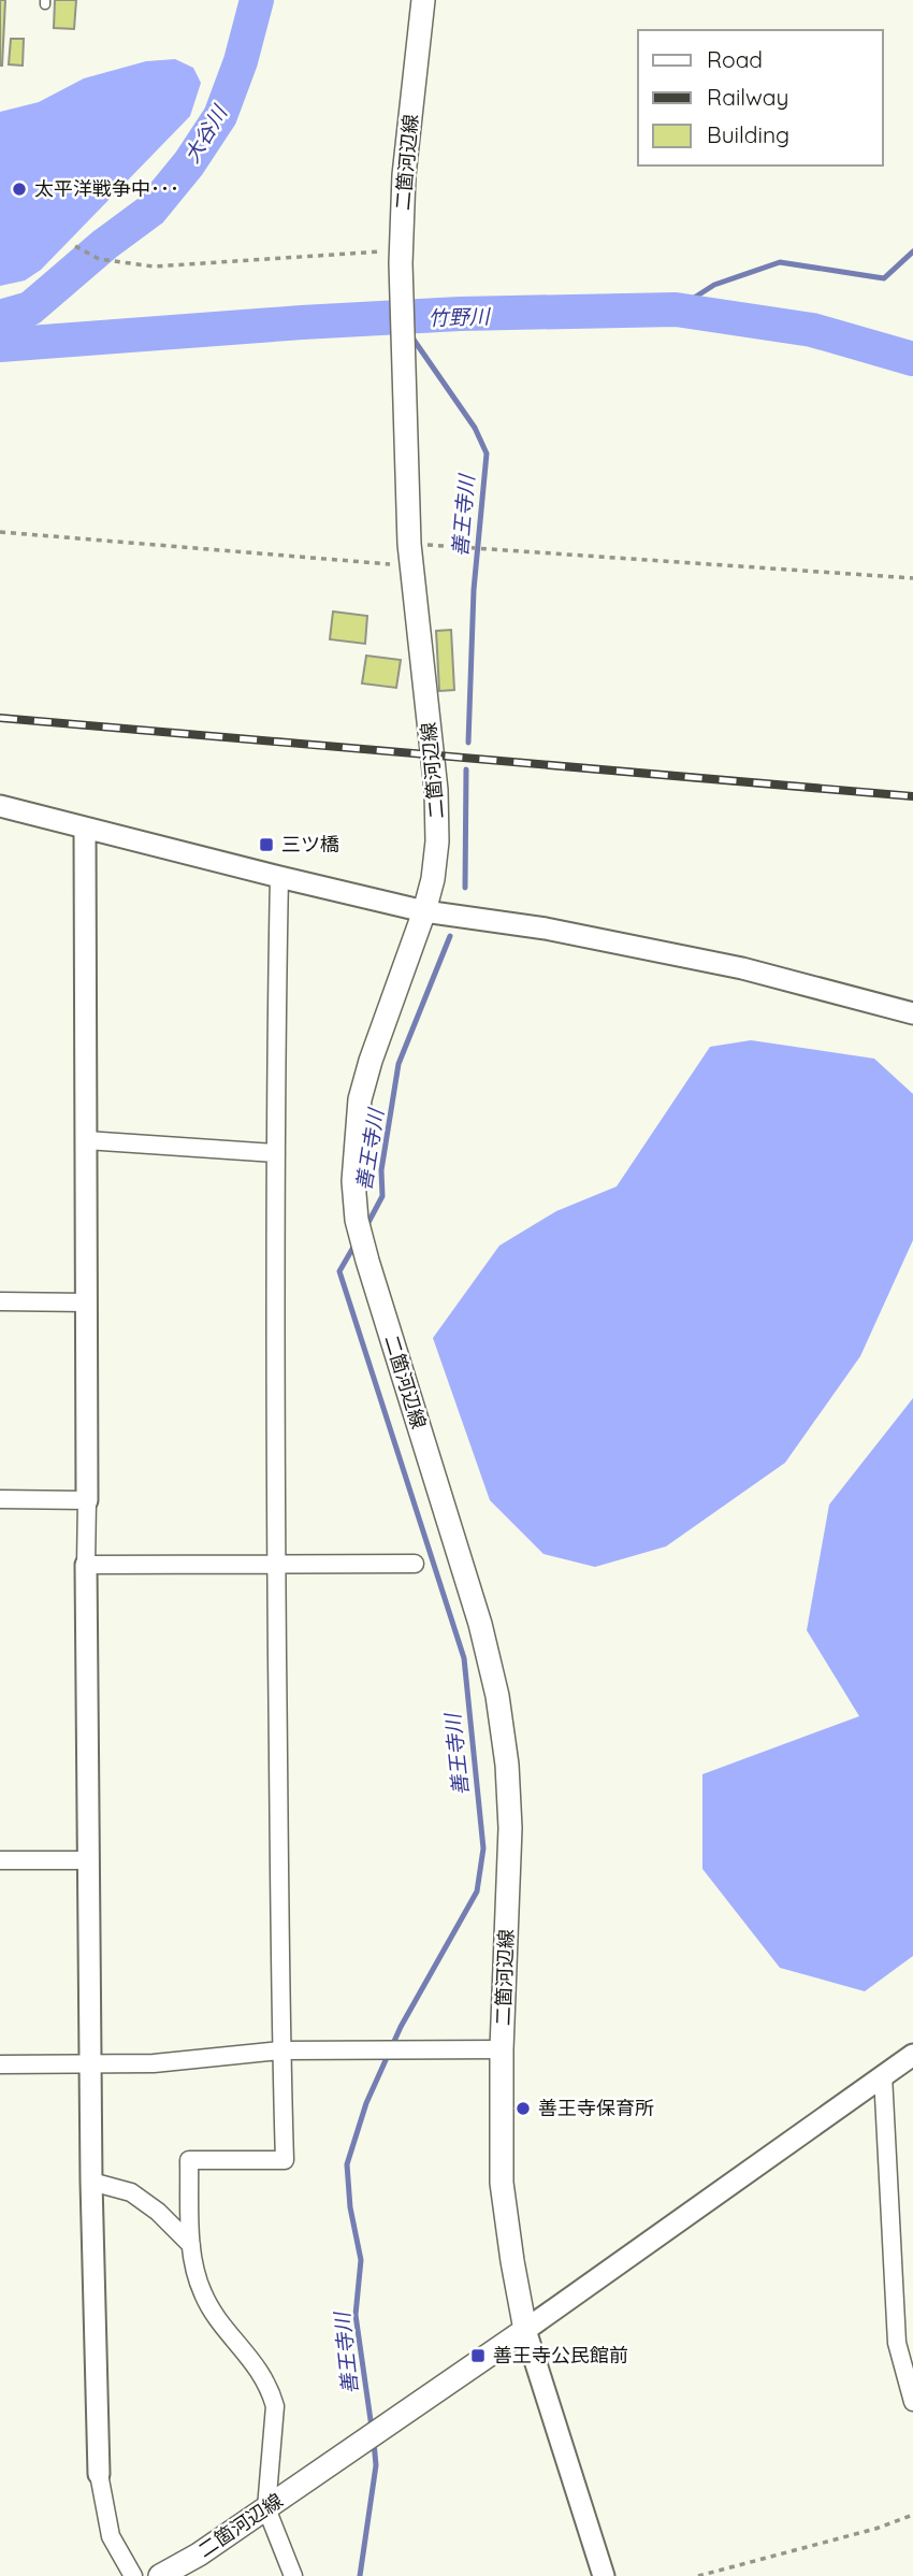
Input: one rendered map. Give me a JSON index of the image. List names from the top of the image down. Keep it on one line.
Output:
{"streets":{"main road":["二箇河辺線"]},"water":["大谷川","竹野川","善王寺川"],"places":{"other":["太平洋戦争中･･･","善王寺保育所"],"transit":["三ツ橋","善王寺公民館前"]},"legend":["Road","Railway","Building"]}
